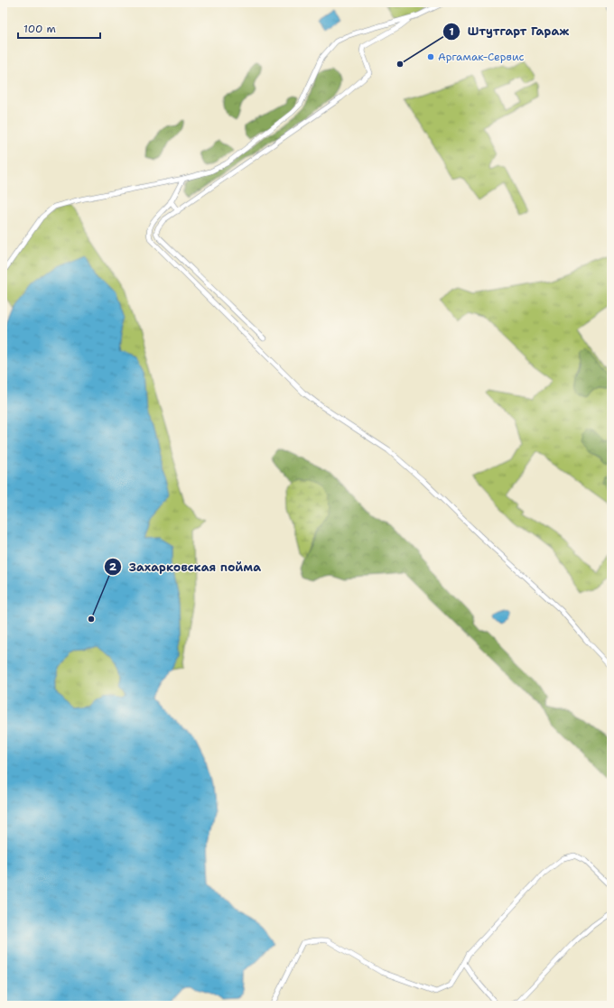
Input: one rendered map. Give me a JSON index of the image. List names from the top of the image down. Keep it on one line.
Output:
{"places":["Аргамак-Сервис","Штутгарт Гараж","Захарковская пойма"],"scale_bar":"100 m"}
